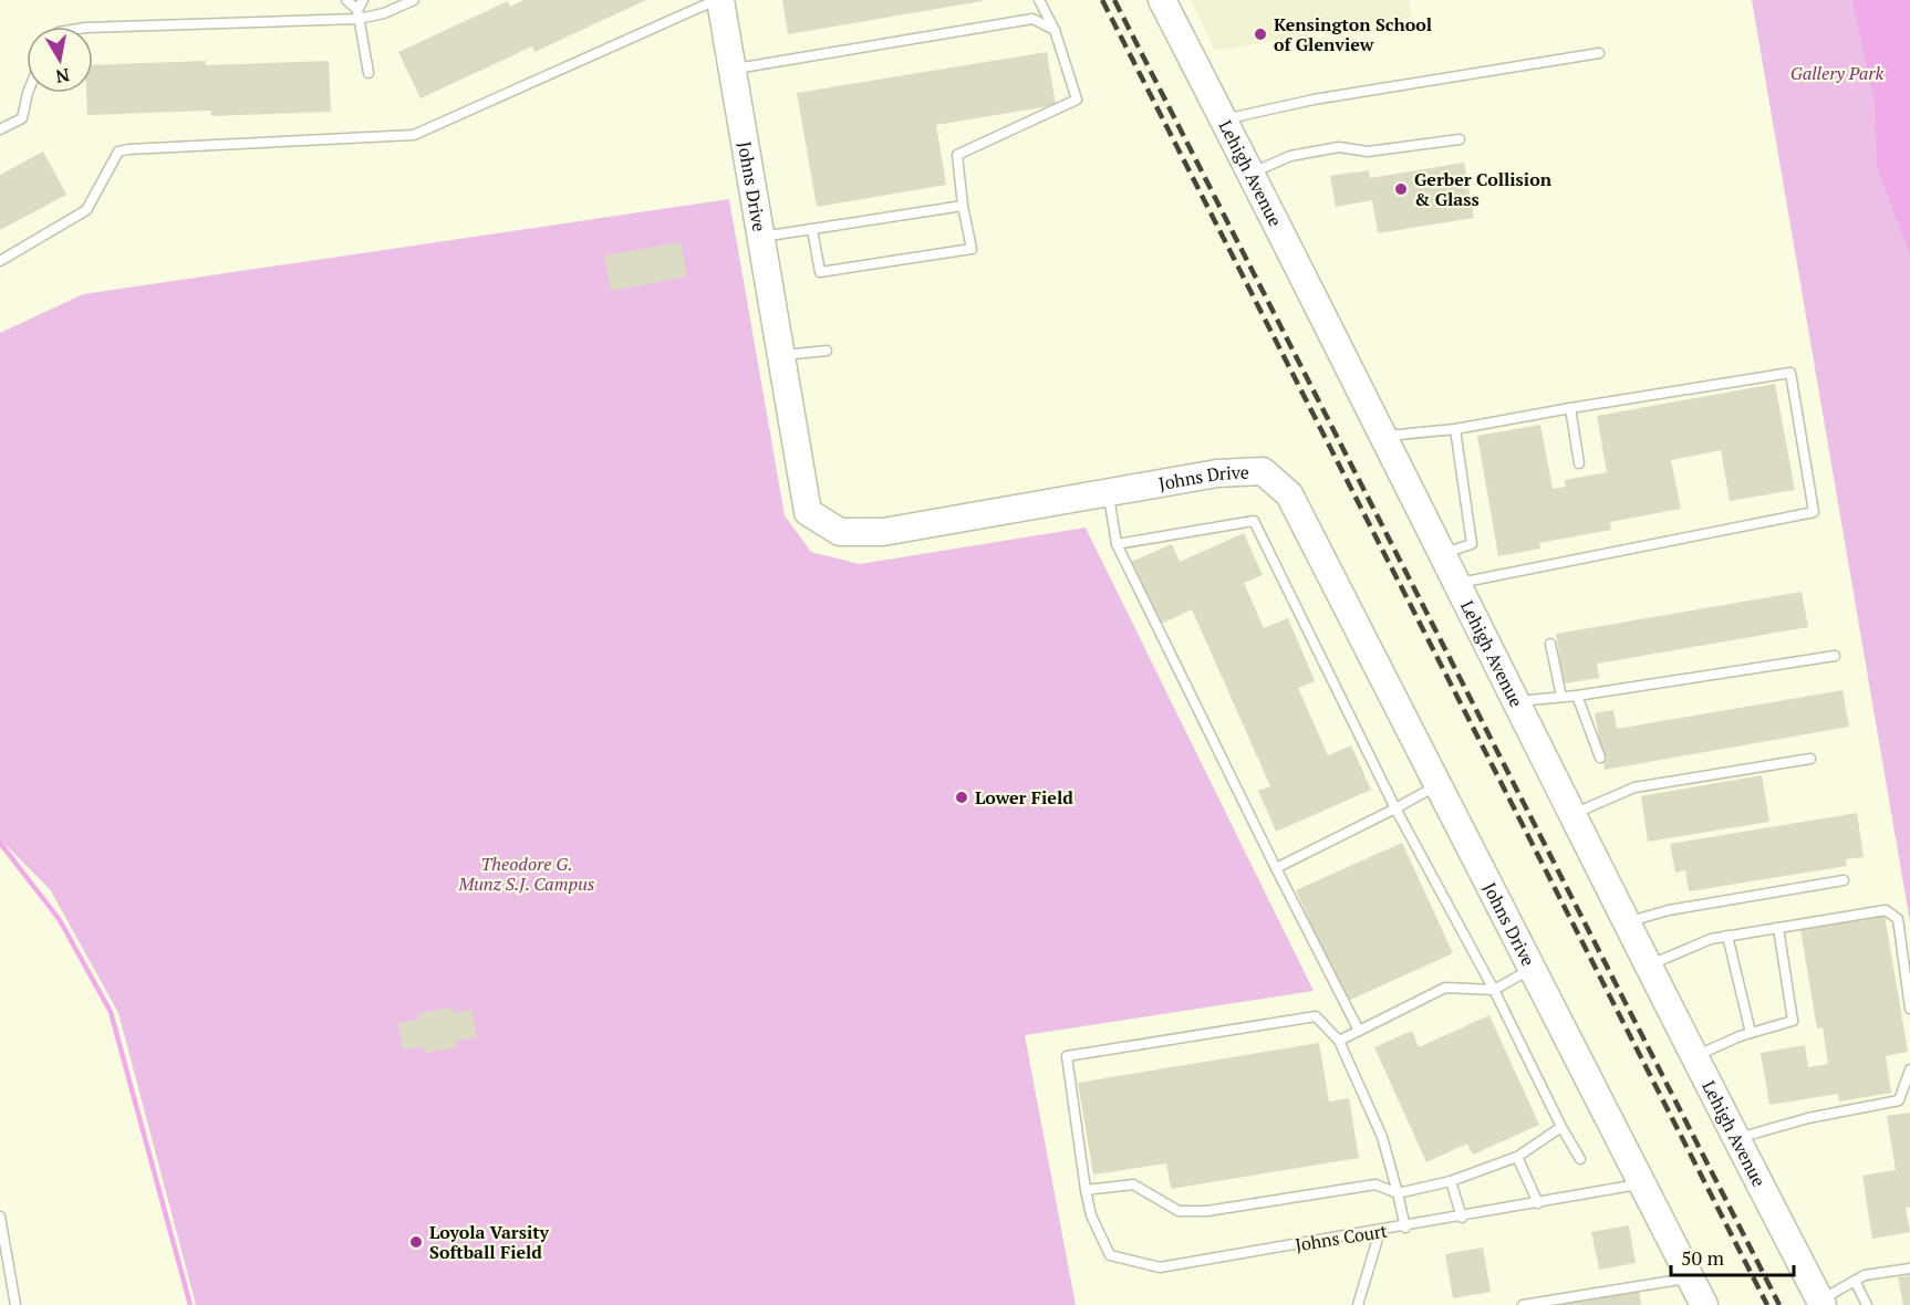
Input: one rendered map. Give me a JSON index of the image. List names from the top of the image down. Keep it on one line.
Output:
{"streets":{"street":["Lehigh Avenue","Johns Drive"],"lane":["Johns Court"]},"crossings":[["Johns Drive","Johns Court"]],"parks":["Gallery Park","Theodore G. Munz S.J. Campus"],"places":["Kensington School of Glenview","Gerber Collision & Glass","Lower Field","Loyola Varsity Softball Field"],"scale_bar":"50 m","north":"bottom"}
